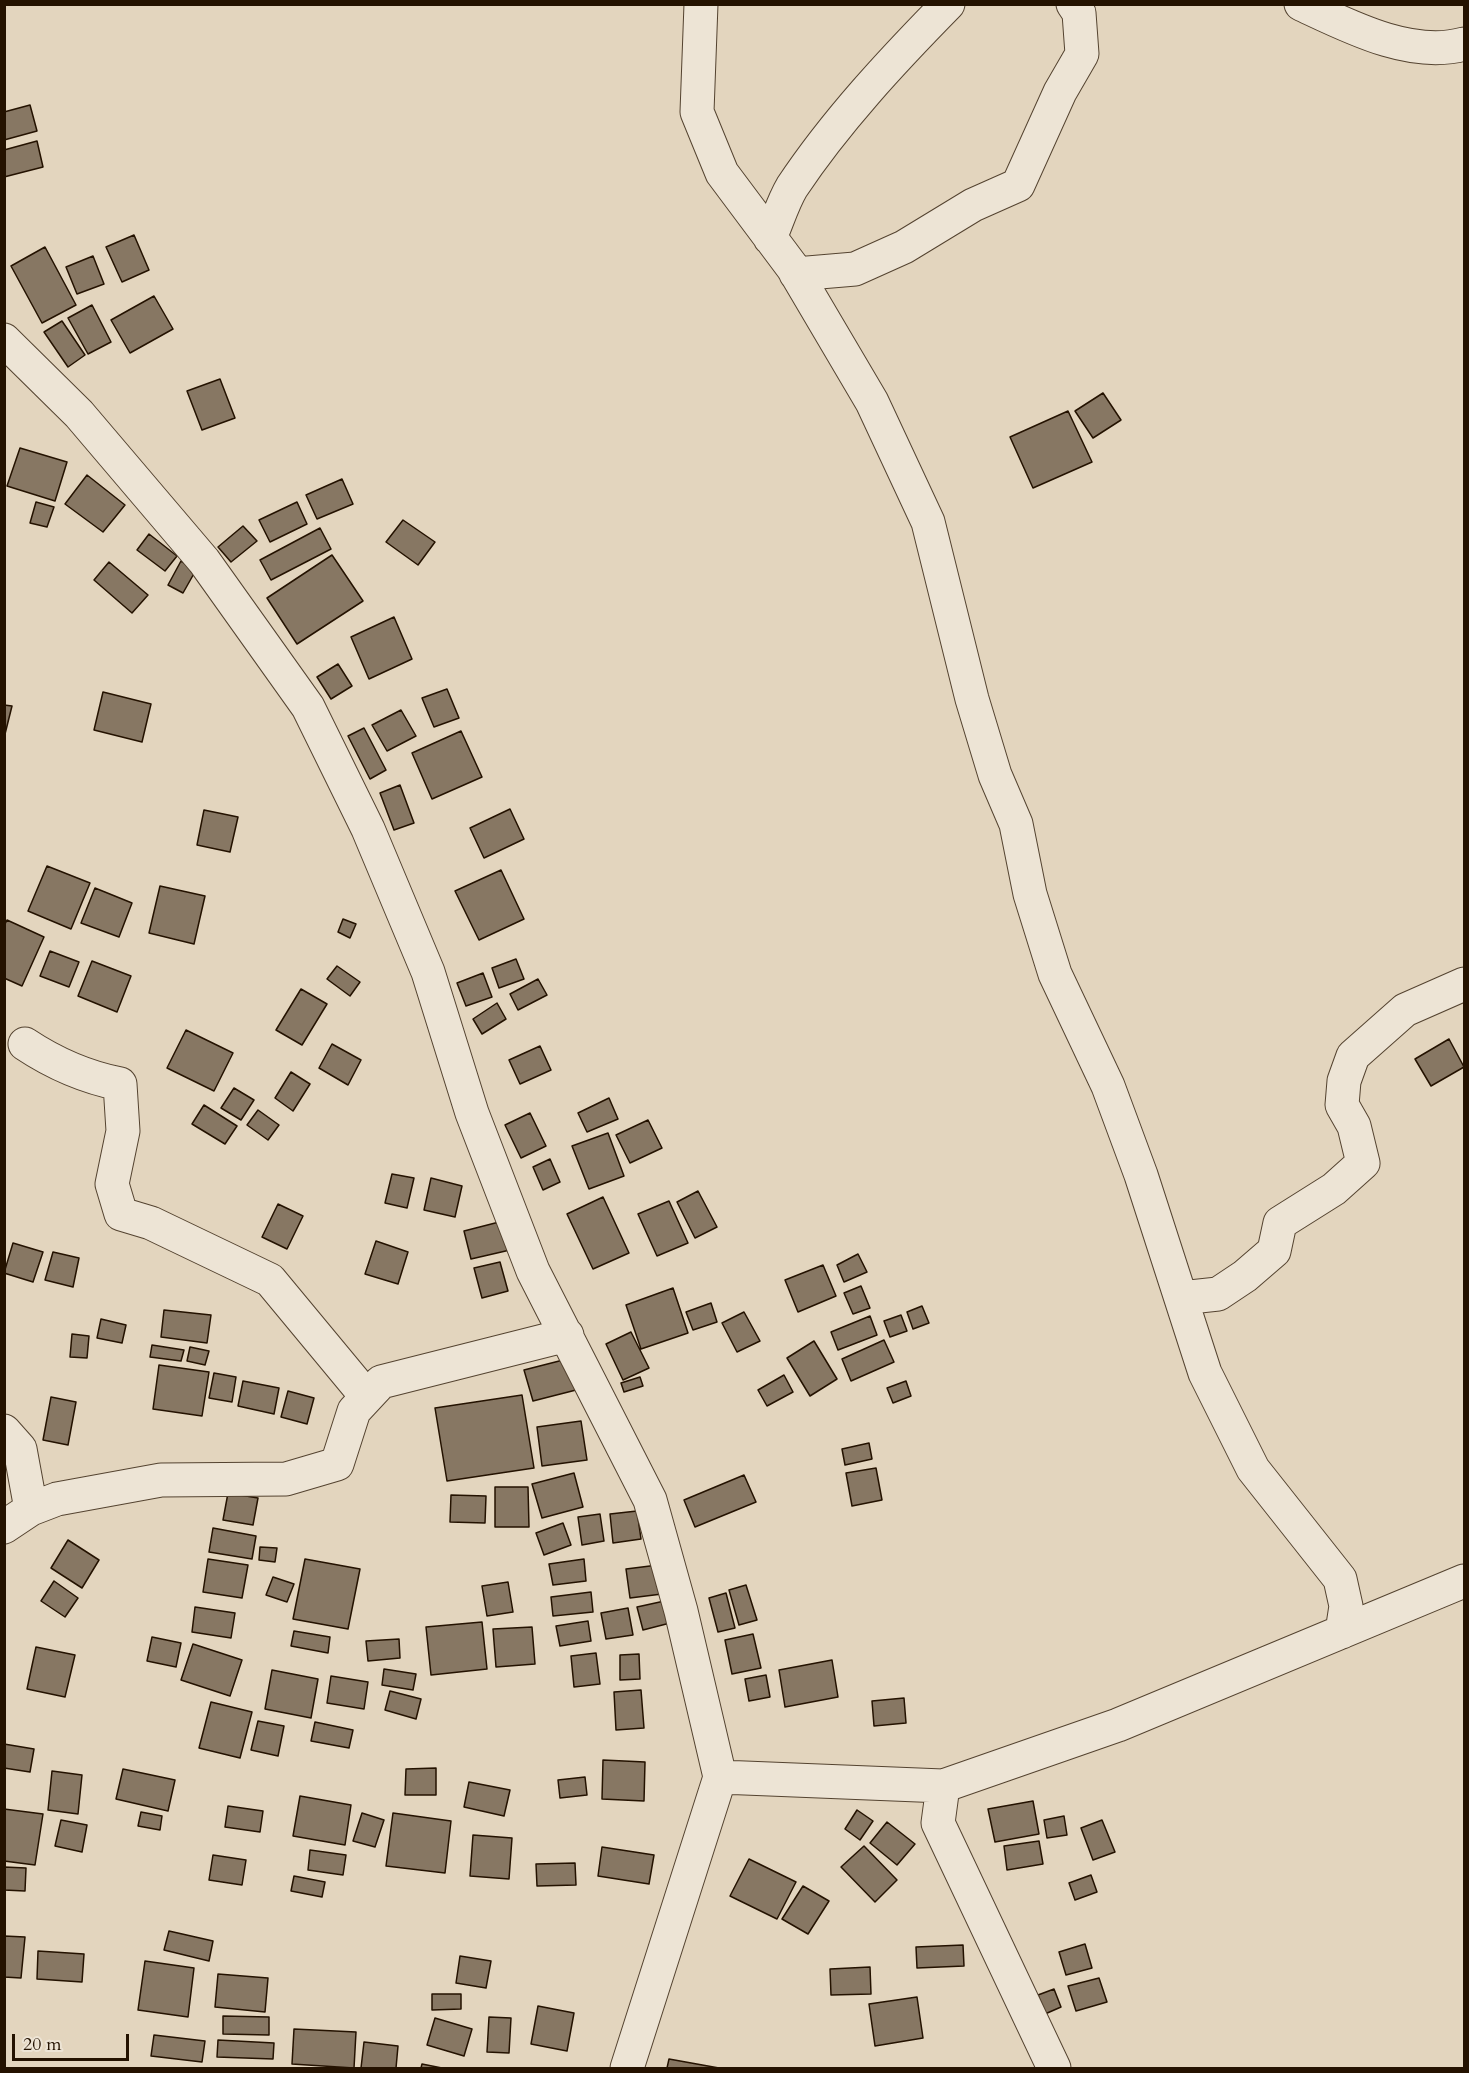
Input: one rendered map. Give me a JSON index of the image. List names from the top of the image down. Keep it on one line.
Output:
{"scale_bar":"20 m"}
